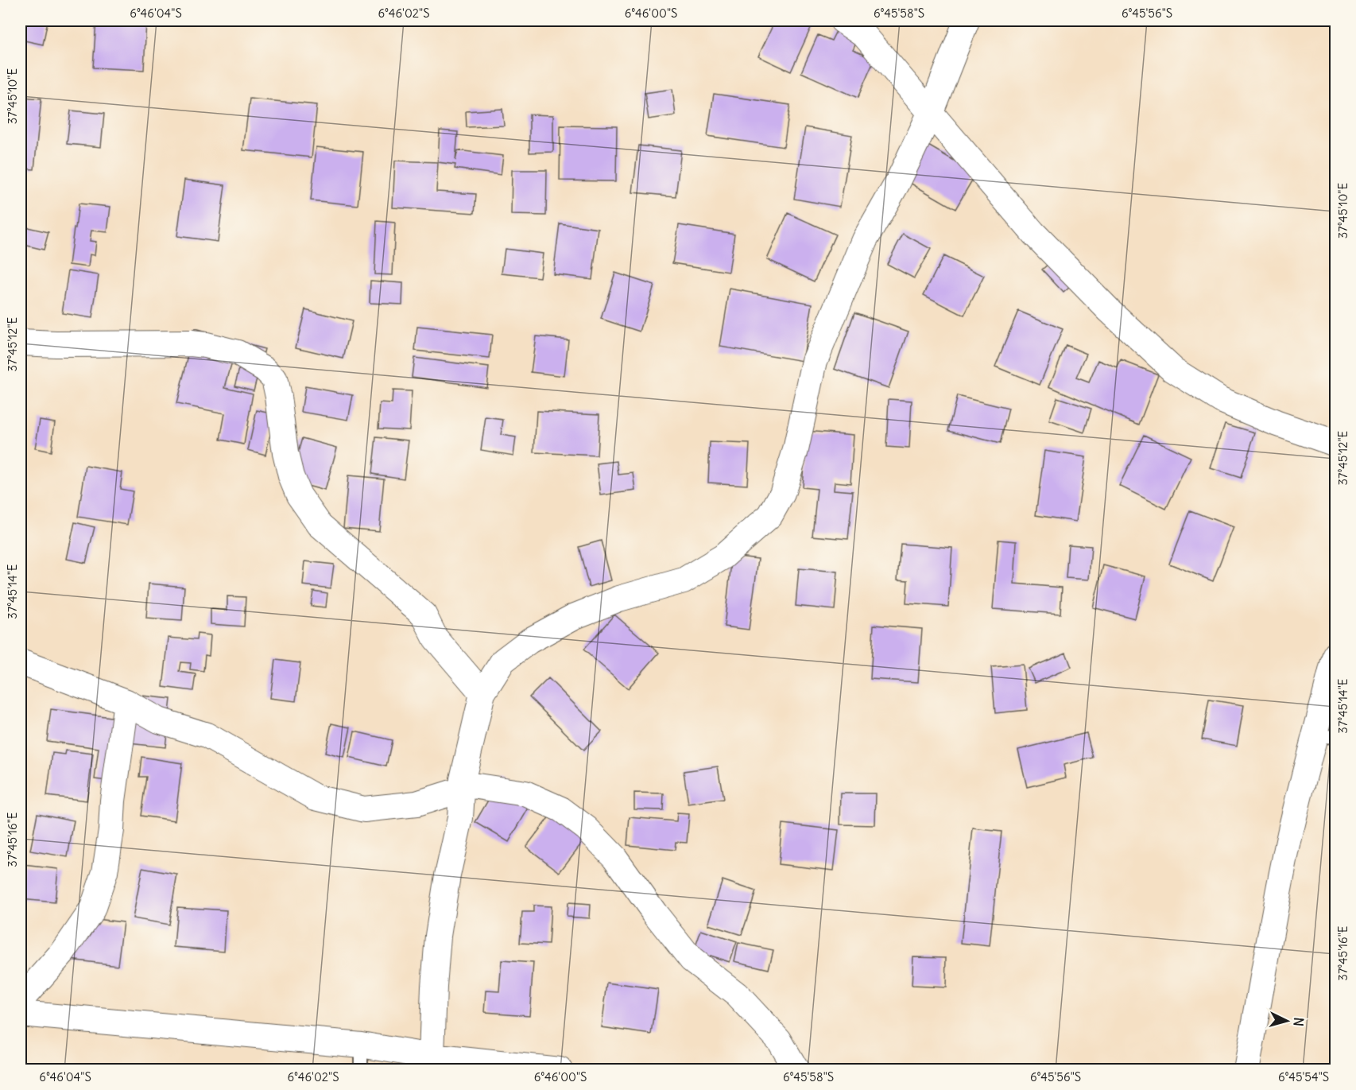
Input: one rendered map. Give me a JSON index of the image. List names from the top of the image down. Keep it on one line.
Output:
{"north":"right","coordinates":["6°46'04\"S","6°46'02\"S","6°46'00\"S","6°45'58\"S","6°45'56\"S","37°45'10\"E","37°45'12\"E","37°45'14\"E","37°45'16\"E","6°45'54\"S"]}
